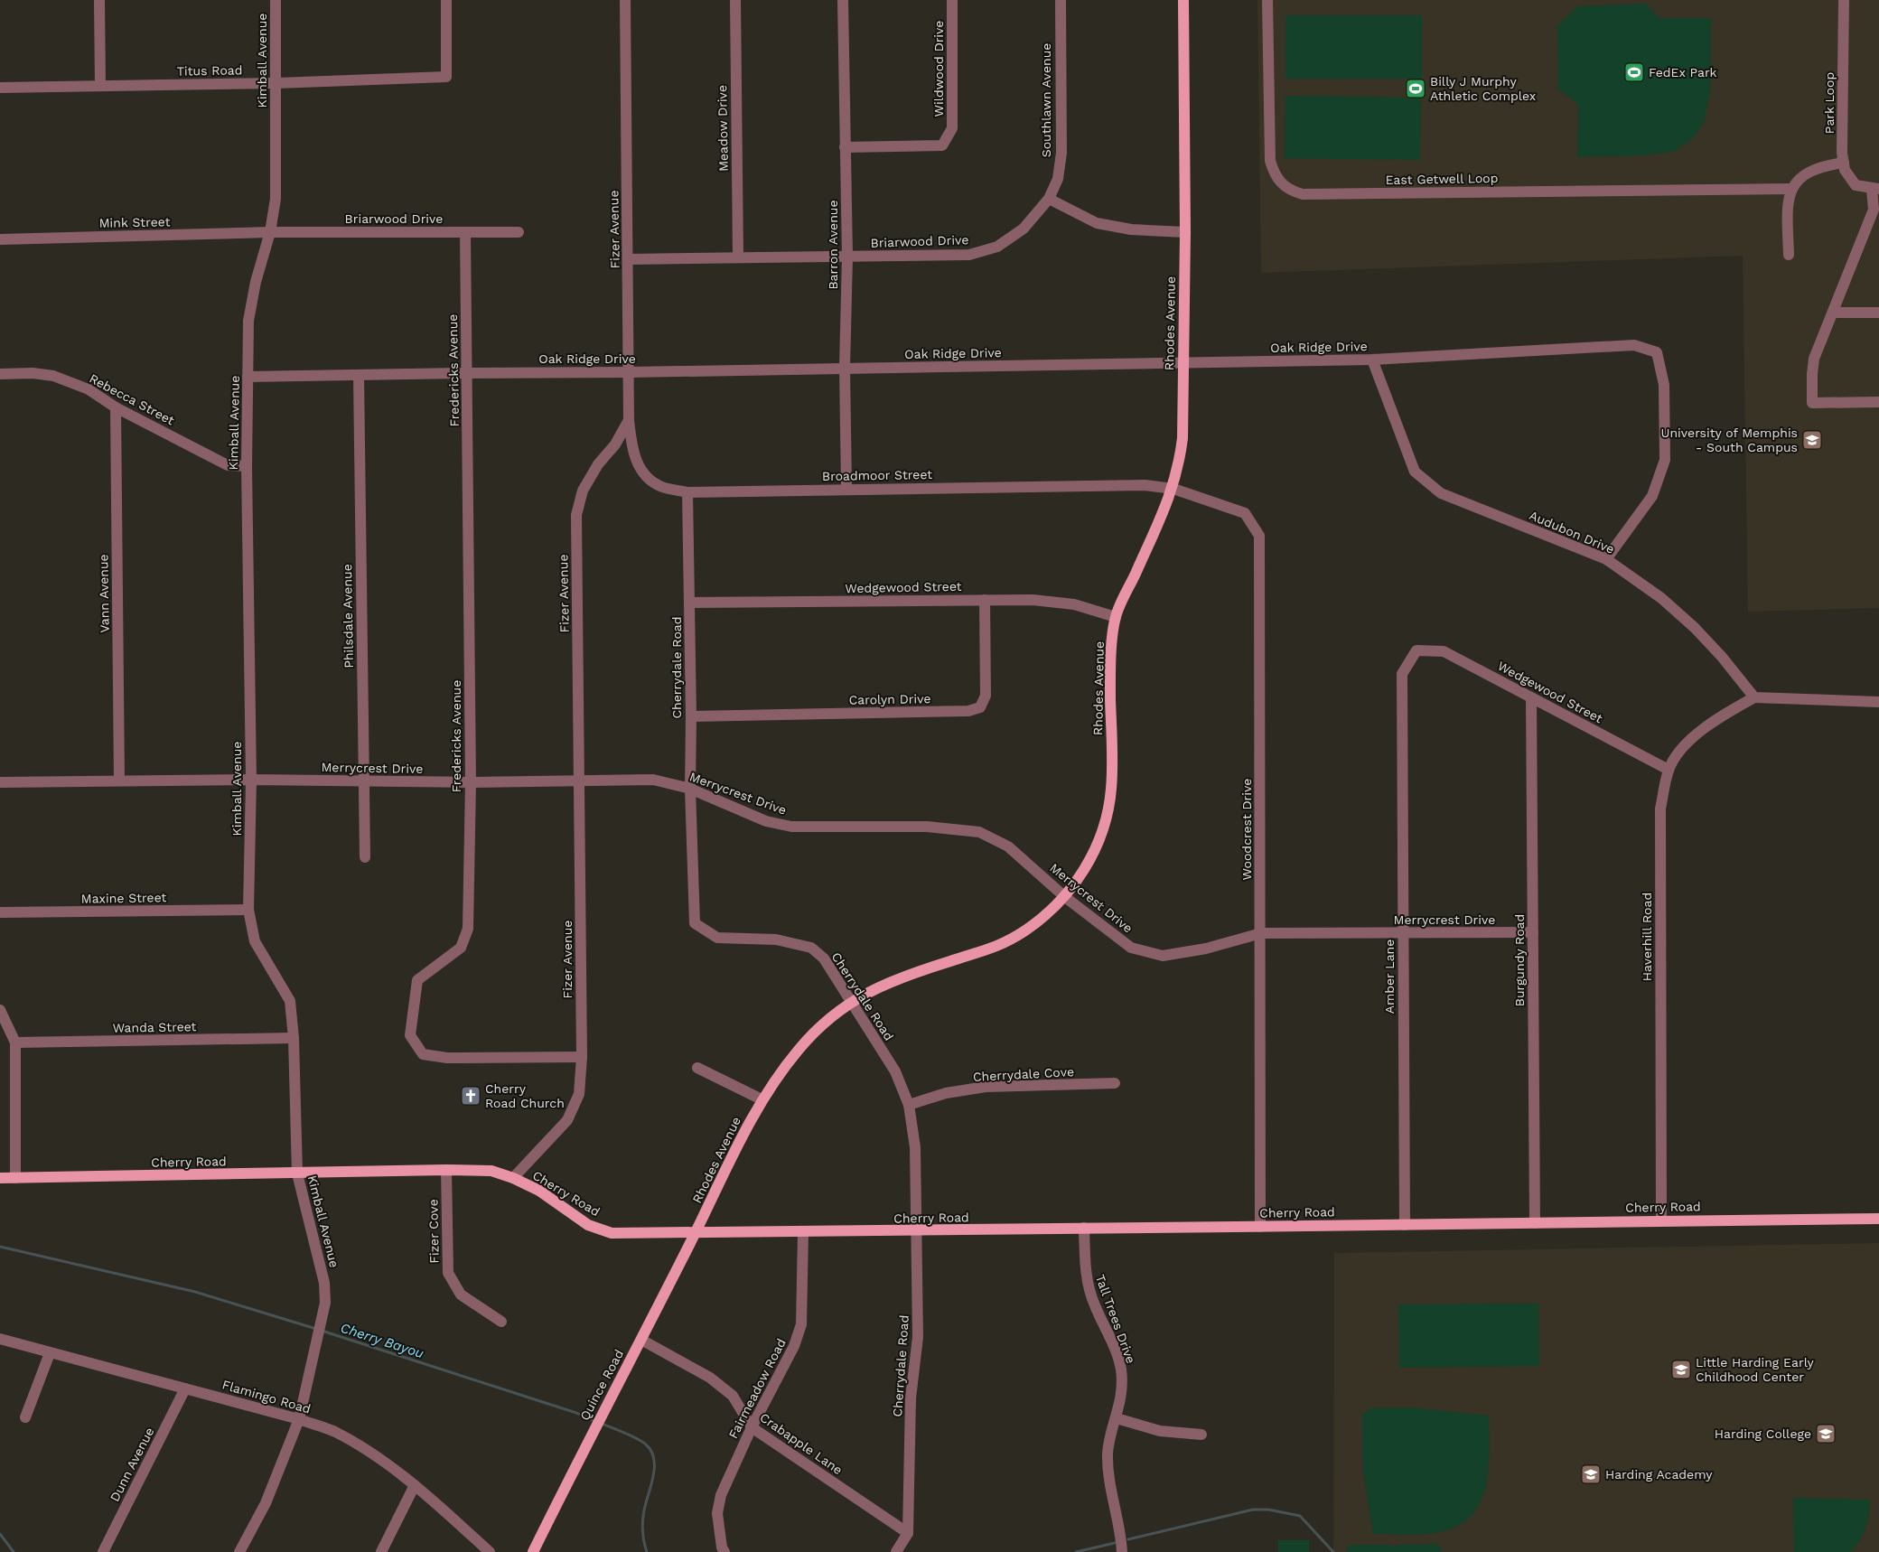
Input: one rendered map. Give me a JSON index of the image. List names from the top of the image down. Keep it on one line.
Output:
{"streets":{"main road":["Rhodes Avenue","Cherry Road","Quince Road"],"street":["Kimball Avenue","Wildwood Drive","Titus Road","Southlawn Avenue","Park Loop","Meadow Drive","East Getwell Loop","Briarwood Drive","Mink Street","Fizer Avenue","Barron Avenue","Oak Ridge Drive","Fredericks Avenue","Rebecca Street","Broadmoor Street","Audubon Drive","Wedgewood Street","Vann Avenue","Philsdale Avenue","Cherrydale Road","Carolyn Drive","Merrycrest Drive","Woodcrest Drive","Maxine Street","Haverhill Road","Burgundy Road","Amber Lane","Wanda Street","Cherrydale Cove","Fizer Cove","Tall Trees Drive","Fairmeadow Road","Flamingo Road","Crabapple Lane","Dunn Avenue"]},"crossings":[["Kimball Avenue","Titus Road"],["Kimball Avenue","Briarwood Drive"],["Kimball Avenue","Mink Street"],["Kimball Avenue","Oak Ridge Drive"],["Kimball Avenue","Rebecca Street"],["Kimball Avenue","Merrycrest Drive"],["Kimball Avenue","Maxine Street"],["Kimball Avenue","Wanda Street"],["Kimball Avenue","Cherry Road"],["Kimball Avenue","Flamingo Road"],["Wildwood Drive","Barron Avenue"],["Southlawn Avenue","Briarwood Drive"],["Meadow Drive","Briarwood Drive"],["Briarwood Drive","Mink Street"],["Briarwood Drive","Fizer Avenue"],["Briarwood Drive","Barron Avenue"],["Briarwood Drive","Fredericks Avenue"],["Fizer Avenue","Oak Ridge Drive"],["Fizer Avenue","Fredericks Avenue"],["Fizer Avenue","Broadmoor Street"],["Fizer Avenue","Merrycrest Drive"],["Fizer Avenue","Cherry Road"],["Barron Avenue","Oak Ridge Drive"],["Barron Avenue","Broadmoor Street"],["Rhodes Avenue","Oak Ridge Drive"],["Rhodes Avenue","Broadmoor Street"],["Rhodes Avenue","Wedgewood Street"],["Rhodes Avenue","Cherrydale Road"],["Rhodes Avenue","Merrycrest Drive"],["Rhodes Avenue","Woodcrest Drive"],["Rhodes Avenue","Cherry Road"],["Rhodes Avenue","Quince Road"],["Oak Ridge Drive","Fredericks Avenue"],["Oak Ridge Drive","Audubon Drive"],["Oak Ridge Drive","Philsdale Avenue"],["Fredericks Avenue","Merrycrest Drive"],["Rebecca Street","Vann Avenue"],["Broadmoor Street","Cherrydale Road"],["Broadmoor Street","Woodcrest Drive"],["Audubon Drive","Haverhill Road"],["Wedgewood Street","Cherrydale Road"],["Wedgewood Street","Carolyn Drive"],["Wedgewood Street","Haverhill Road"],["Wedgewood Street","Burgundy Road"],["Wedgewood Street","Amber Lane"],["Vann Avenue","Merrycrest Drive"],["Philsdale Avenue","Merrycrest Drive"],["Cherrydale Road","Carolyn Drive"],["Cherrydale Road","Merrycrest Drive"],["Cherrydale Road","Cherrydale Cove"],["Cherrydale Road","Cherry Road"],["Cherrydale Road","Crabapple Lane"],["Merrycrest Drive","Woodcrest Drive"],["Merrycrest Drive","Burgundy Road"],["Merrycrest Drive","Amber Lane"],["Woodcrest Drive","Cherry Road"],["Haverhill Road","Cherry Road"],["Burgundy Road","Cherry Road"],["Amber Lane","Cherry Road"],["Cherry Road","Fizer Cove"],["Cherry Road","Tall Trees Drive"],["Cherry Road","Quince Road"],["Cherry Road","Fairmeadow Road"],["Quince Road","Crabapple Lane"],["Fairmeadow Road","Crabapple Lane"],["Flamingo Road","Dunn Avenue"]],"water":["Cherry Bayou"],"places":{"sports":["FedEx Park","Billy J Murphy Athletic Complex"],"school or university":["University of Memphis - South Campus","Little Harding Early Childhood Center","Harding College","Harding Academy"],"church":["Cherry Road Church"]}}
